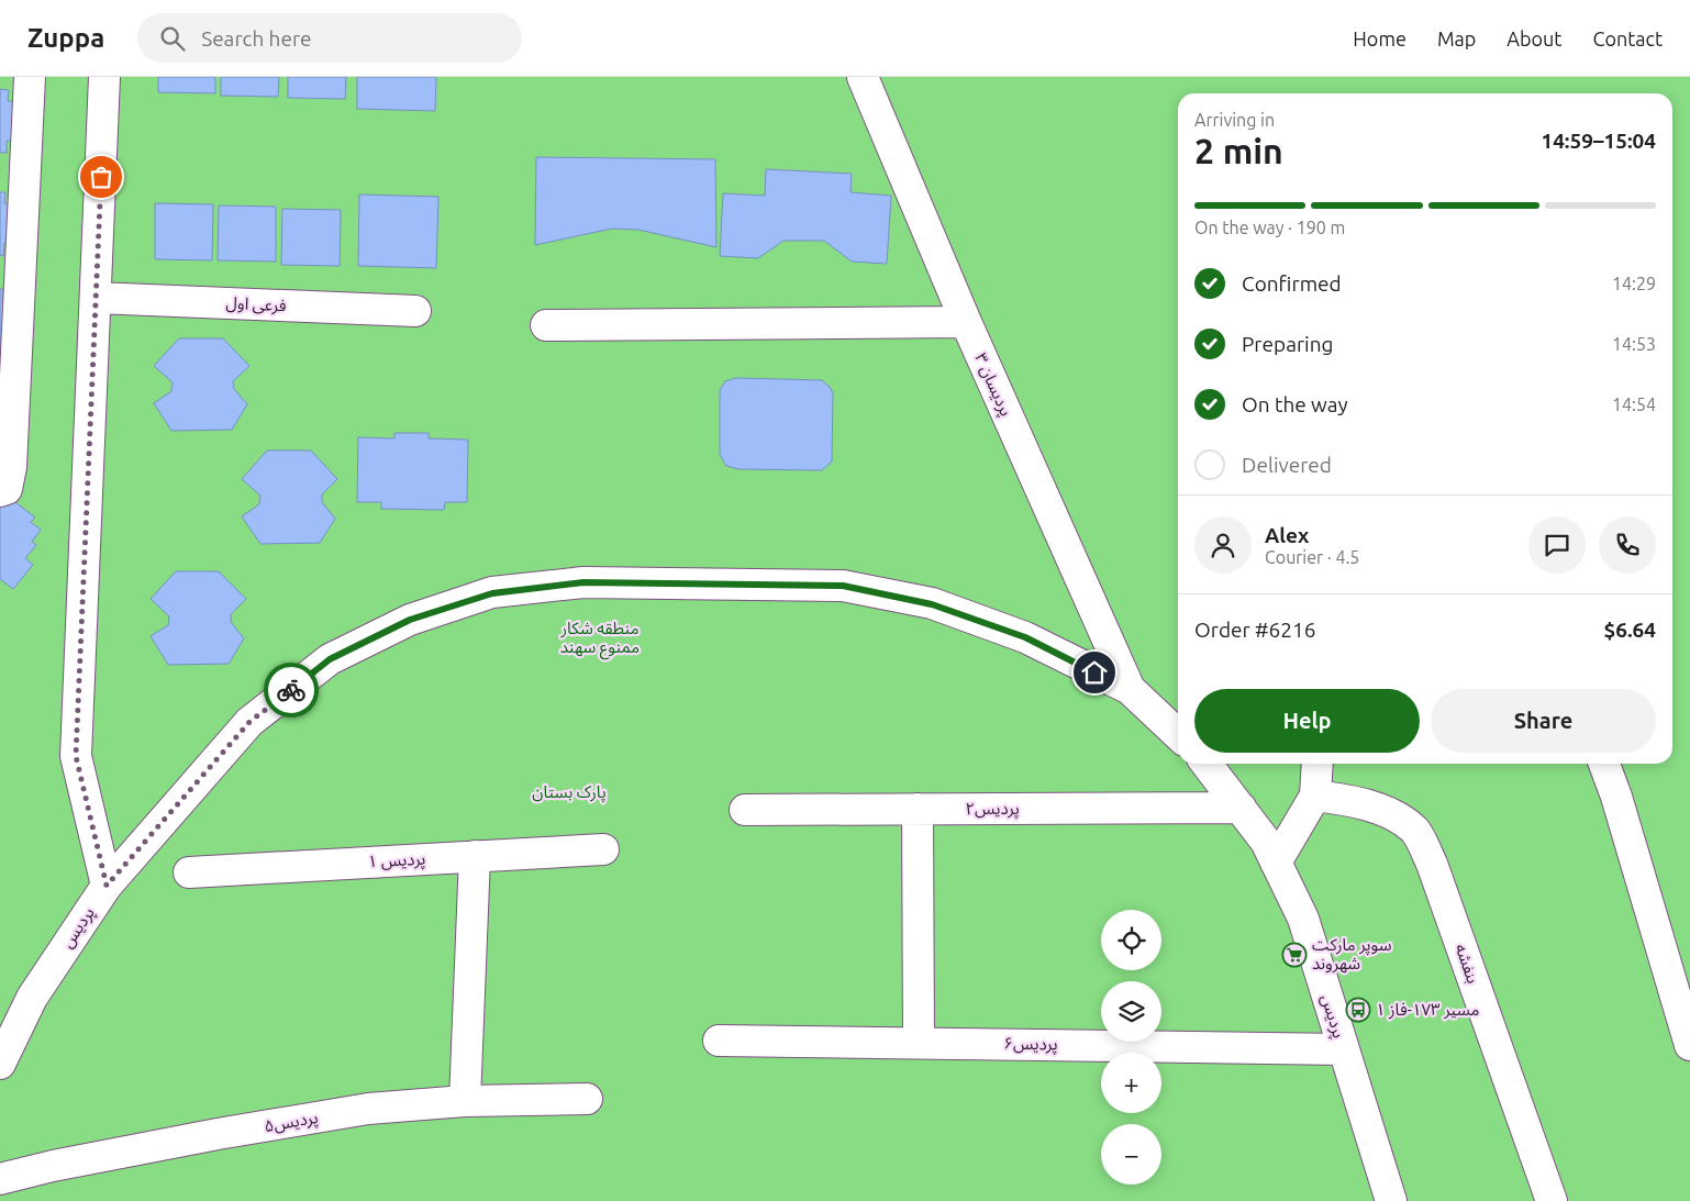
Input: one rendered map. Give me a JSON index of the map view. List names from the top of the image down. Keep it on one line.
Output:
{"streets":{"street":["فرعی اول","پردیسان ۳","پردیس۲","پردیس ۱","پردیس","بنفشه","پردیس۶","پردیس۵"]},"crossings":[["پردیسان ۳","پردیس"],["پردیس۲","پردیس"],["پردیس","پردیس۶"]],"parks":["منطقه شکار ممنوع سهند","پارک بستان"],"places":{"supermarket":["سوپر مارکت شهروند"],"bus stop":["مسیر ۱۷۳-فاز ۱"]},"page":{"header":"Zuppa","search":"Search here","nav":["Home","Map","About","Contact"],"heading":["2 min","Arriving in","14:59–15:04"],"panel":["Alex","Courier · 4.5","Order #6216","$6.64"],"bar":"On the way · 190 m","list":[["Confirmed","14:29"],["Preparing","14:53"],["On the way","14:54"],"Delivered"],"buttons":["Help","Share"],"map_buttons":["+","−"]}}
